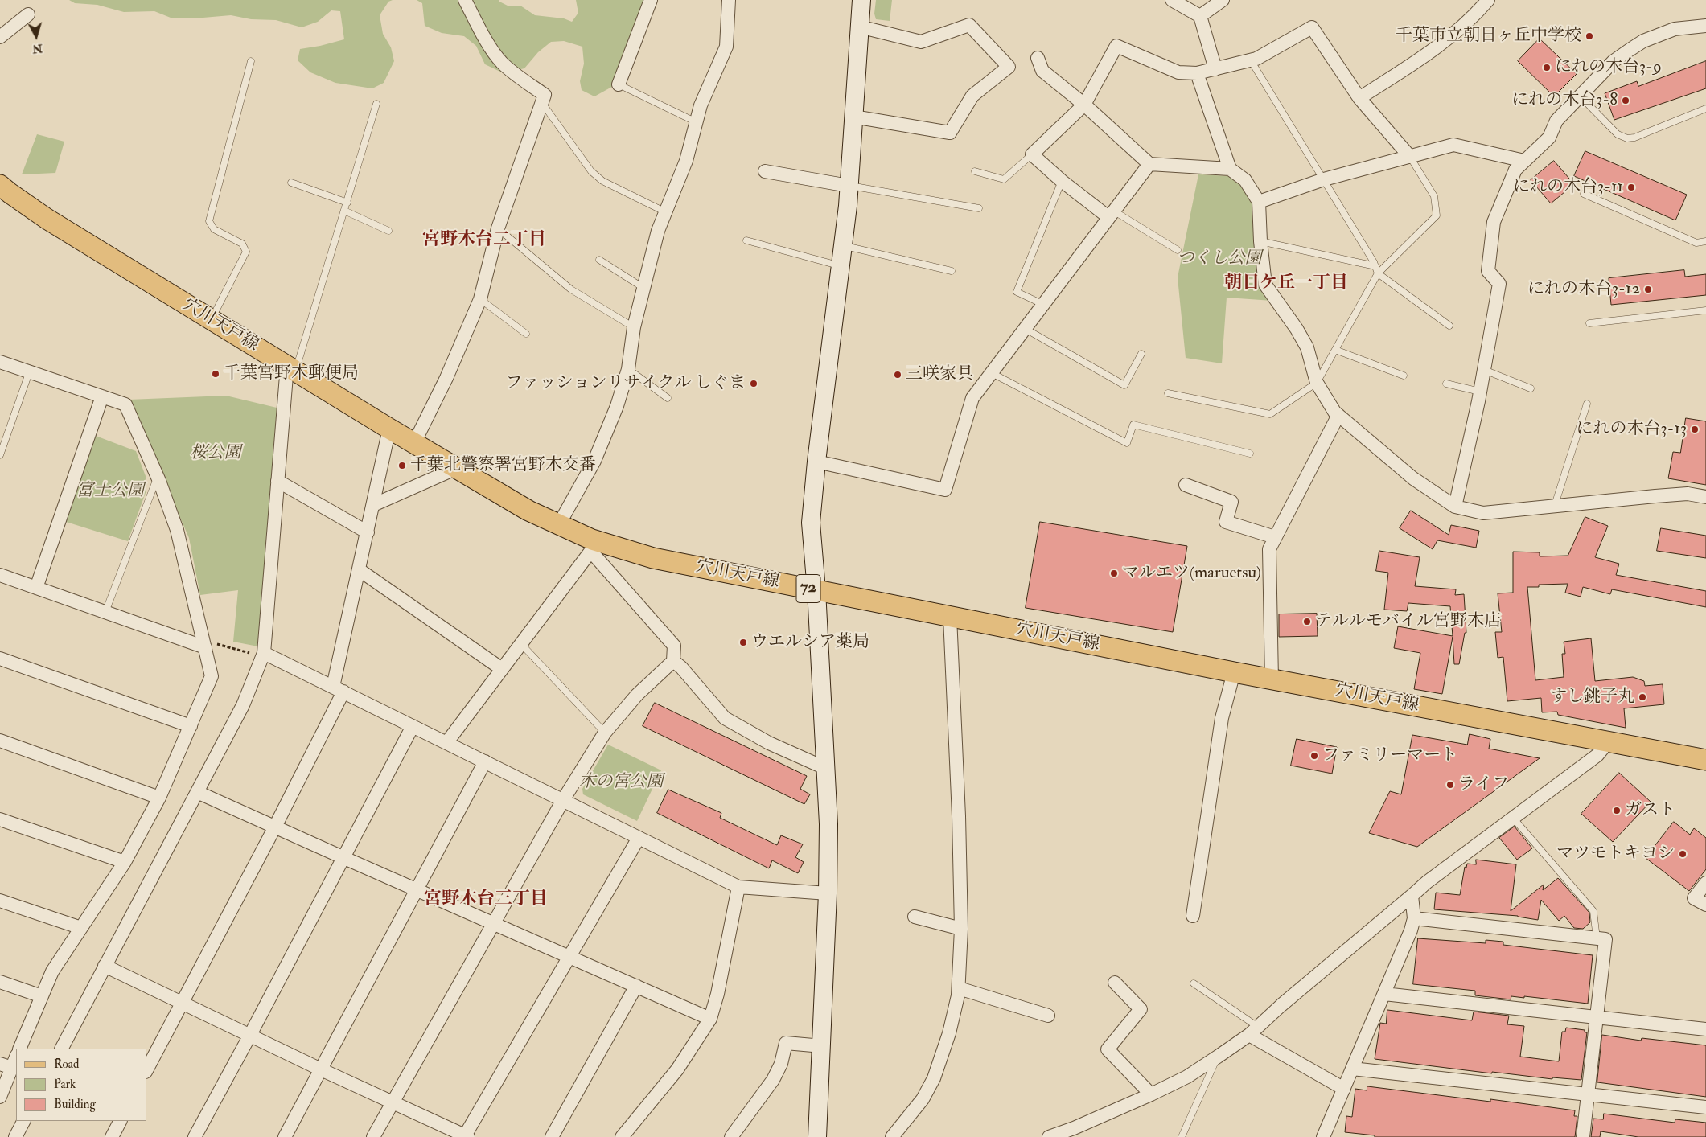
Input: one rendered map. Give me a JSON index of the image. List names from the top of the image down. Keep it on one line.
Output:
{"streets":{"main road":["穴川天戸線","72"]},"districts":["宮野木台二丁目","朝日ケ丘一丁目","宮野木台三丁目"],"parks":["つくし公園","桜公園","富士公園","木の宮公園"],"places":["千葉市立朝日ヶ丘中学校","にれの木台3-9","にれの木台3-8","にれの木台3-11","にれの木台3-12","千葉宮野木郵便局","三咲家具","ファッションリサイクル しぐま","にれの木台3-13","千葉北警察署宮野木交番","マルエツ(maruetsu)","テルルモバイル宮野木店","ウエルシア薬局","すし銚子丸","ファミリーマート","ライフ","ガスト","マツモトキヨシ"],"legend":["Road","Park","Building"],"north":"bottom"}
